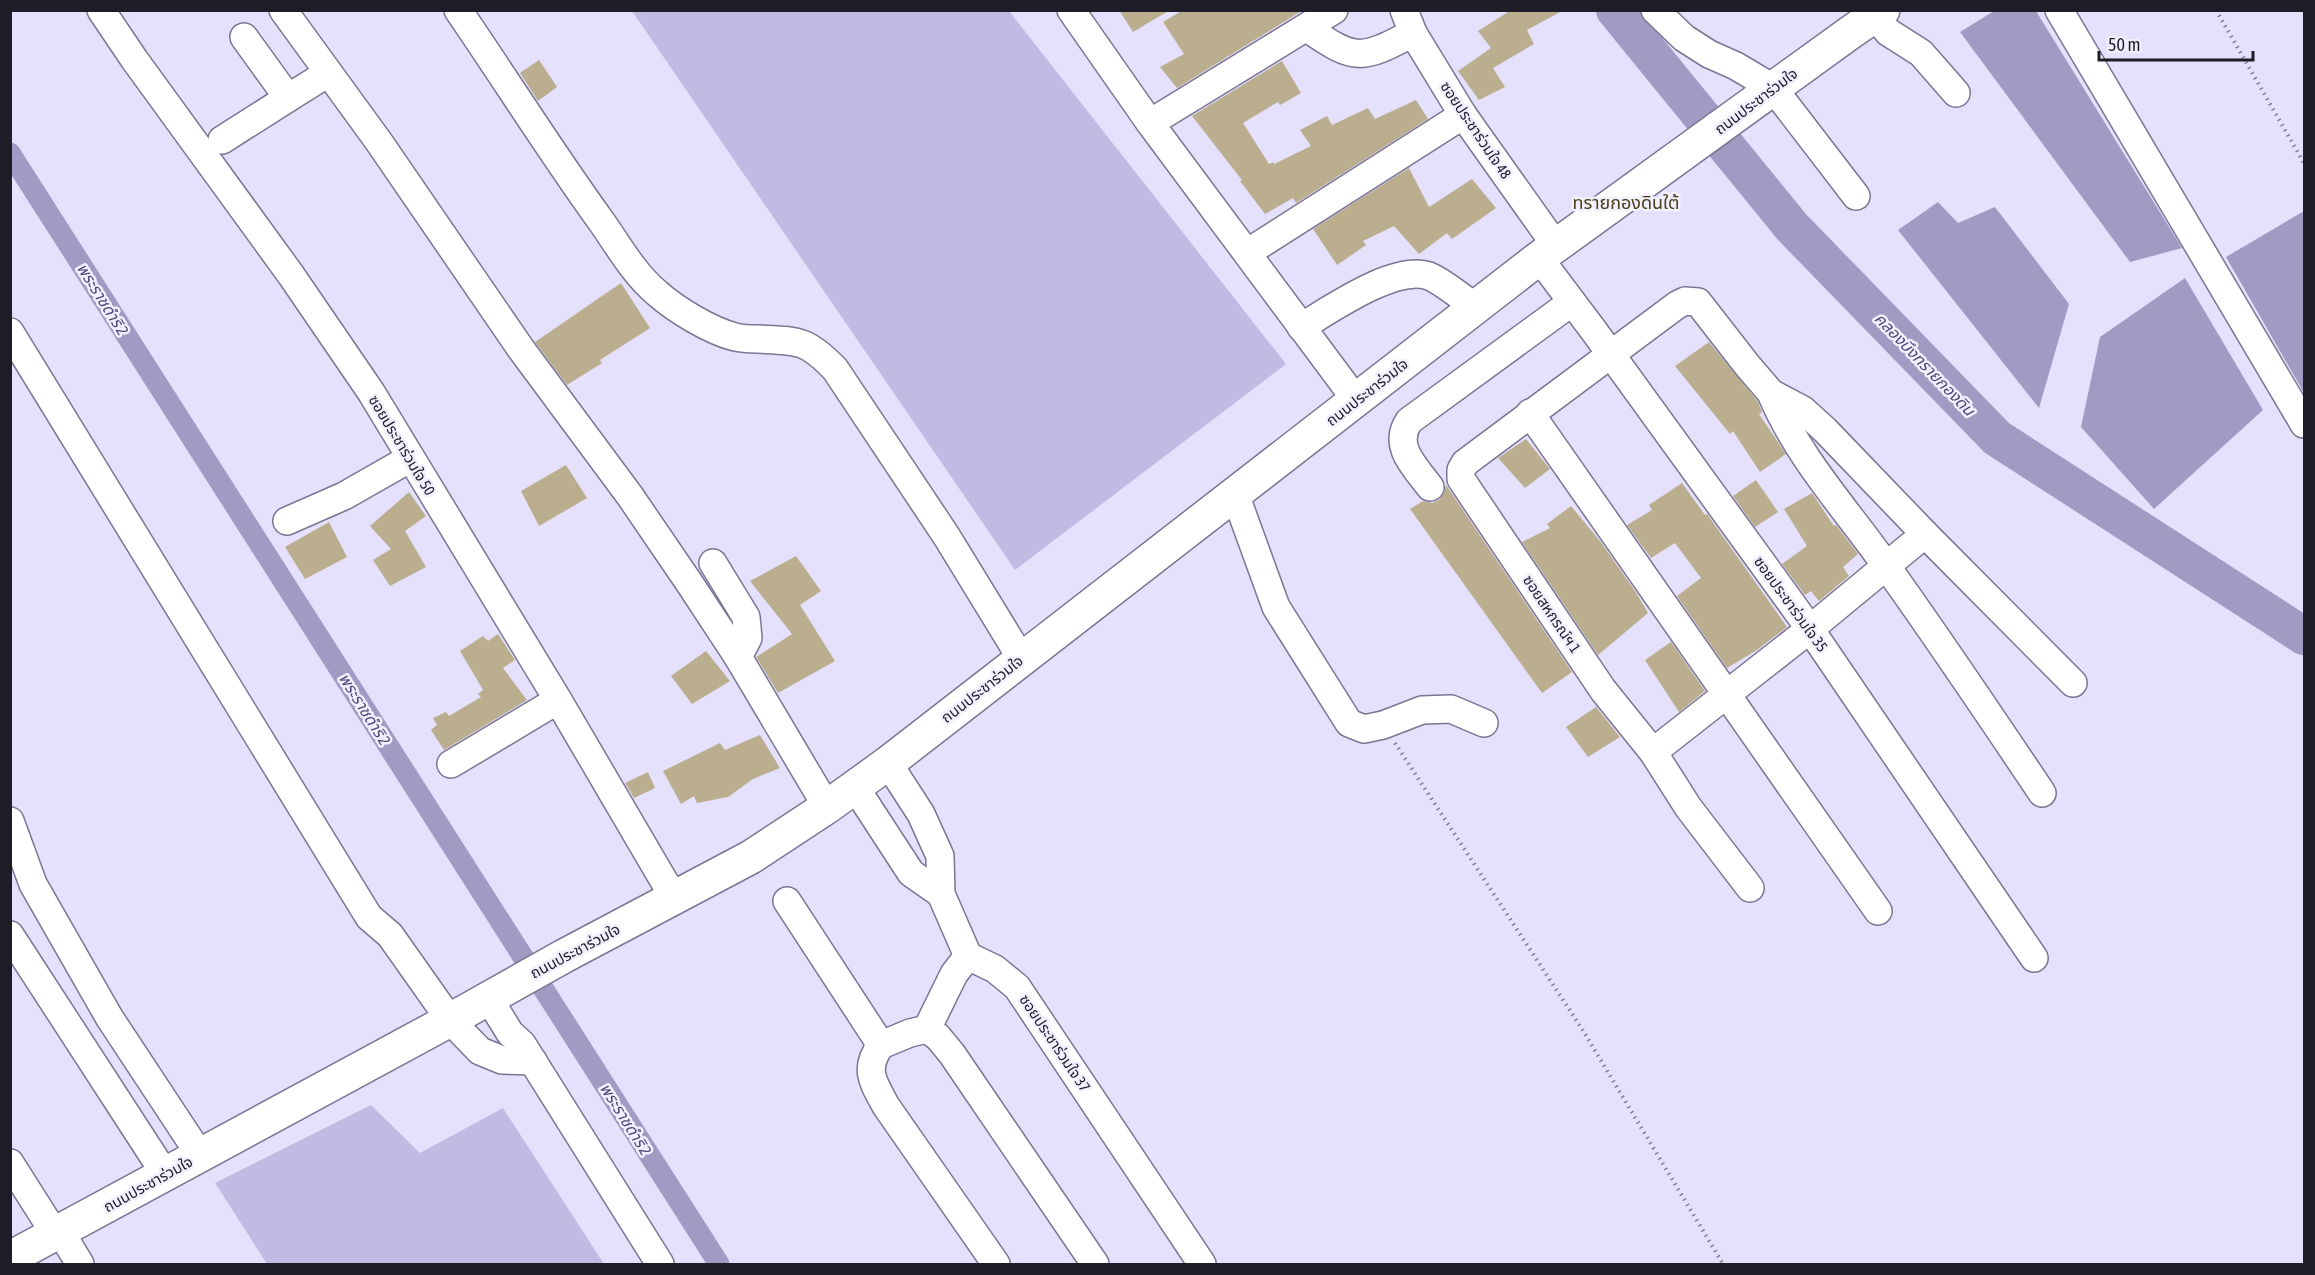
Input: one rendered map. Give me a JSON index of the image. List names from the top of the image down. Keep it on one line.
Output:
{"streets":{"main road":["ถนนประชาร่วมใจ"],"street":["ซอยประชาร่วมใจ 48","ซอยประชาร่วมใจ 50","ซอยประชาร่วมใจ 35","ซอยสหกรณ์ฯ 1","ซอยประชาร่วมใจ 37"]},"crossings":[["ถนนประชาร่วมใจ","ซอยประชาร่วมใจ 48"],["ถนนประชาร่วมใจ","ซอยประชาร่วมใจ 50"],["ถนนประชาร่วมใจ","ซอยประชาร่วมใจ 35"],["ซอยประชาร่วมใจ 48","ซอยประชาร่วมใจ 35"]],"districts":["ทรายกองดินใต้"],"water":["พระราชดำริ 2","คลองบึงทรายกองดิน"],"scale_bar":"50 m"}
